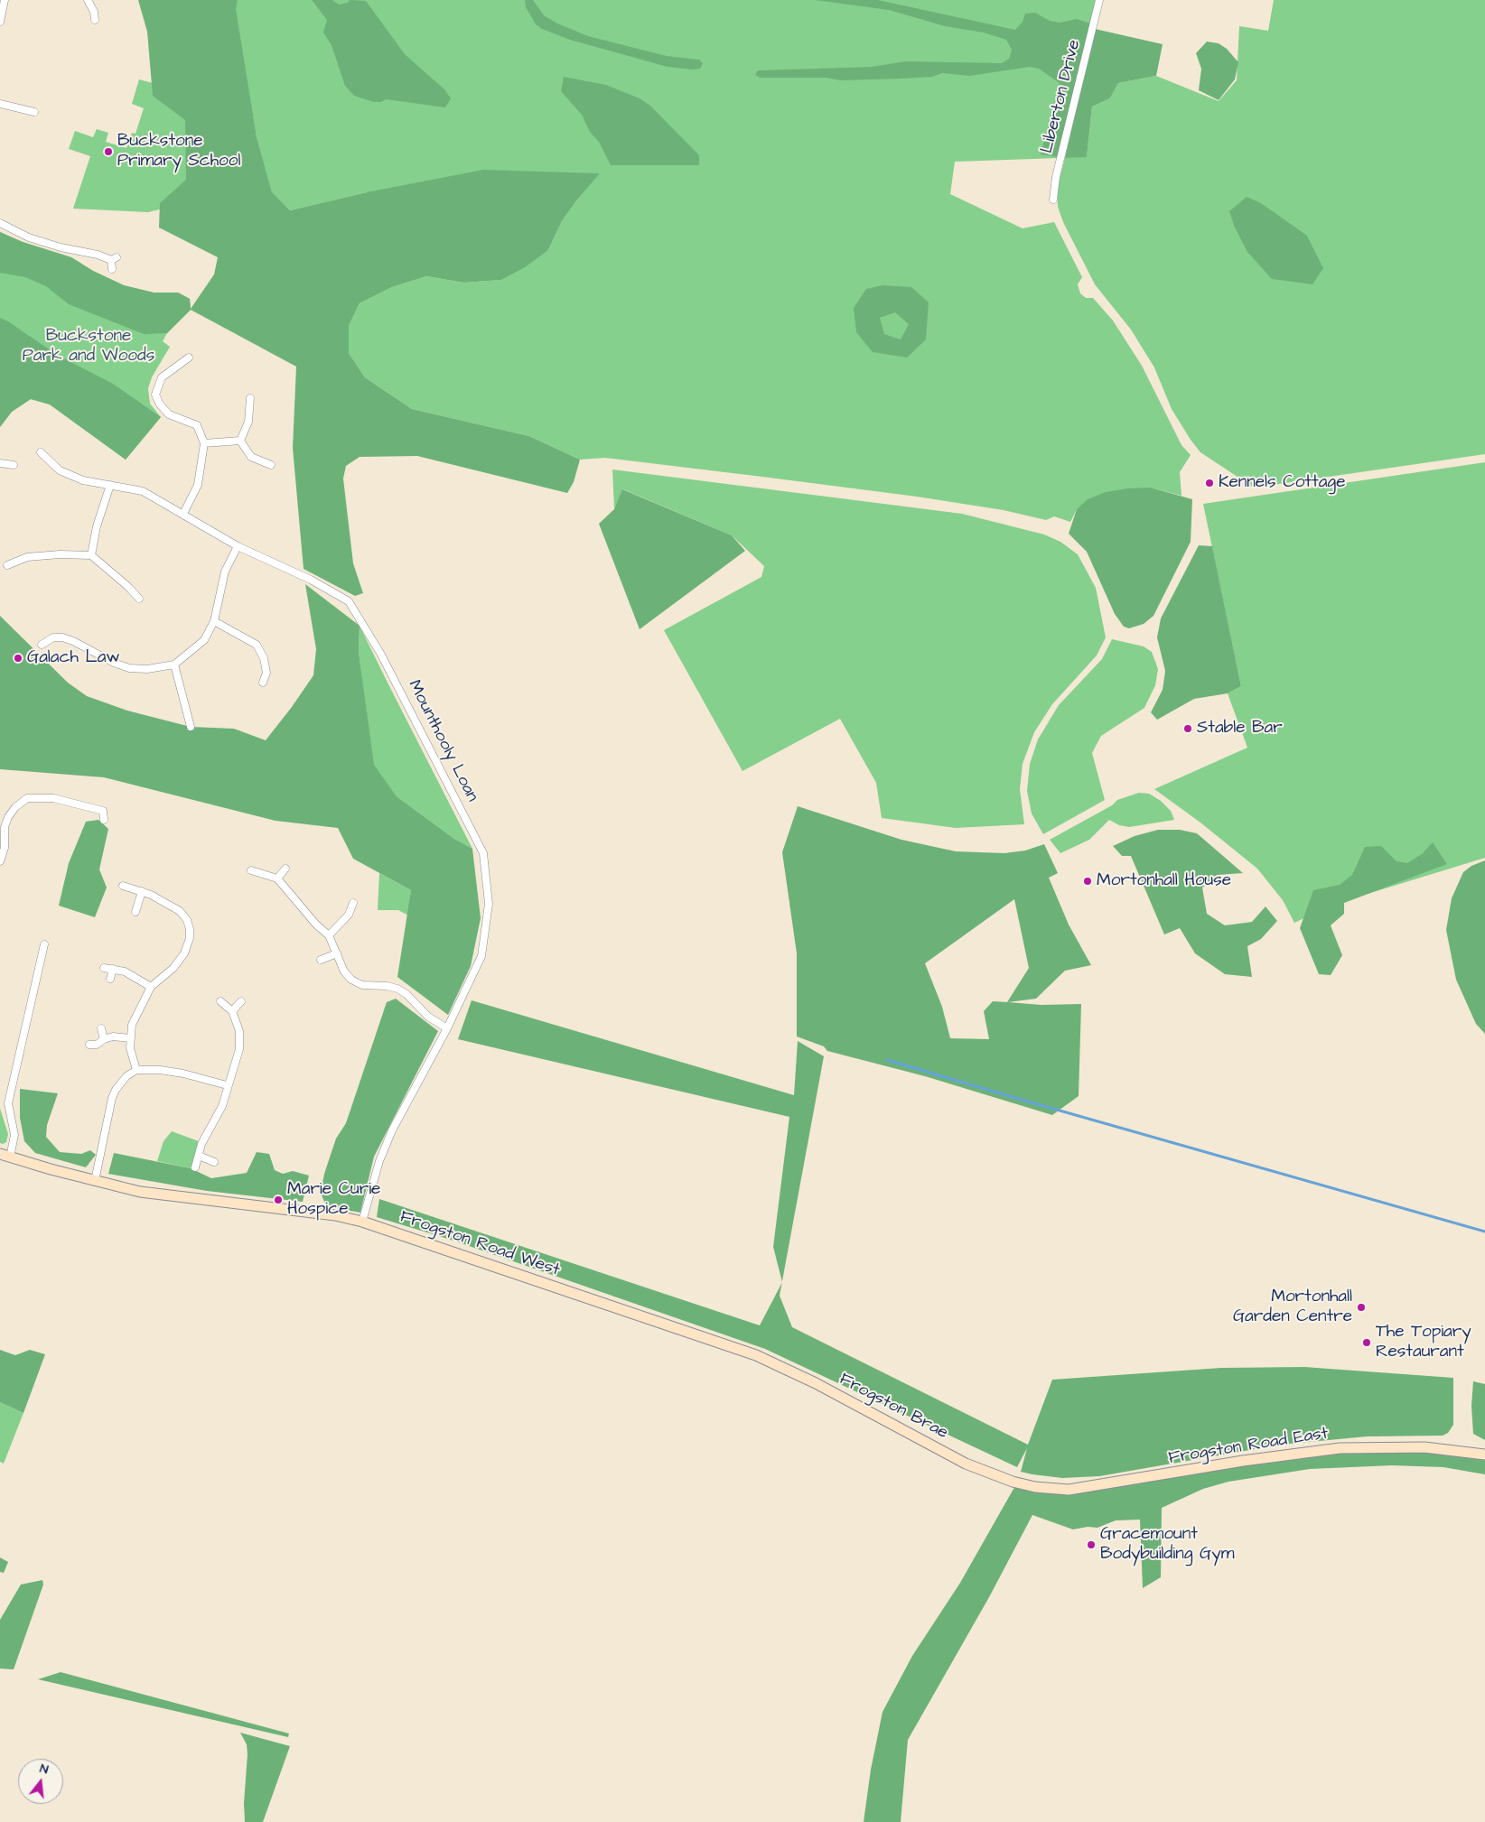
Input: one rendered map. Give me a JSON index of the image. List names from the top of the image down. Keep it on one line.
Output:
{"streets":{"main road":["Frogston Road West","Frogston Brae","Frogston Road East"],"street":["Liberton Drive","Mounthooly Loan"]},"crossings":[["Mounthooly Loan","Frogston Road West"],["Frogston Road West","Frogston Brae"],["Frogston Brae","Frogston Road East"]],"parks":["Buckstone Park and Woods"],"places":["Buckstone Primary School","Kennels Cottage","Galach Law","Stable Bar","Mortonhall House","Marie Curie Hospice","Mortonhall Garden Centre","The Topiary Restaurant","Gracemount Bodybuilding Gym"],"north":"top"}
